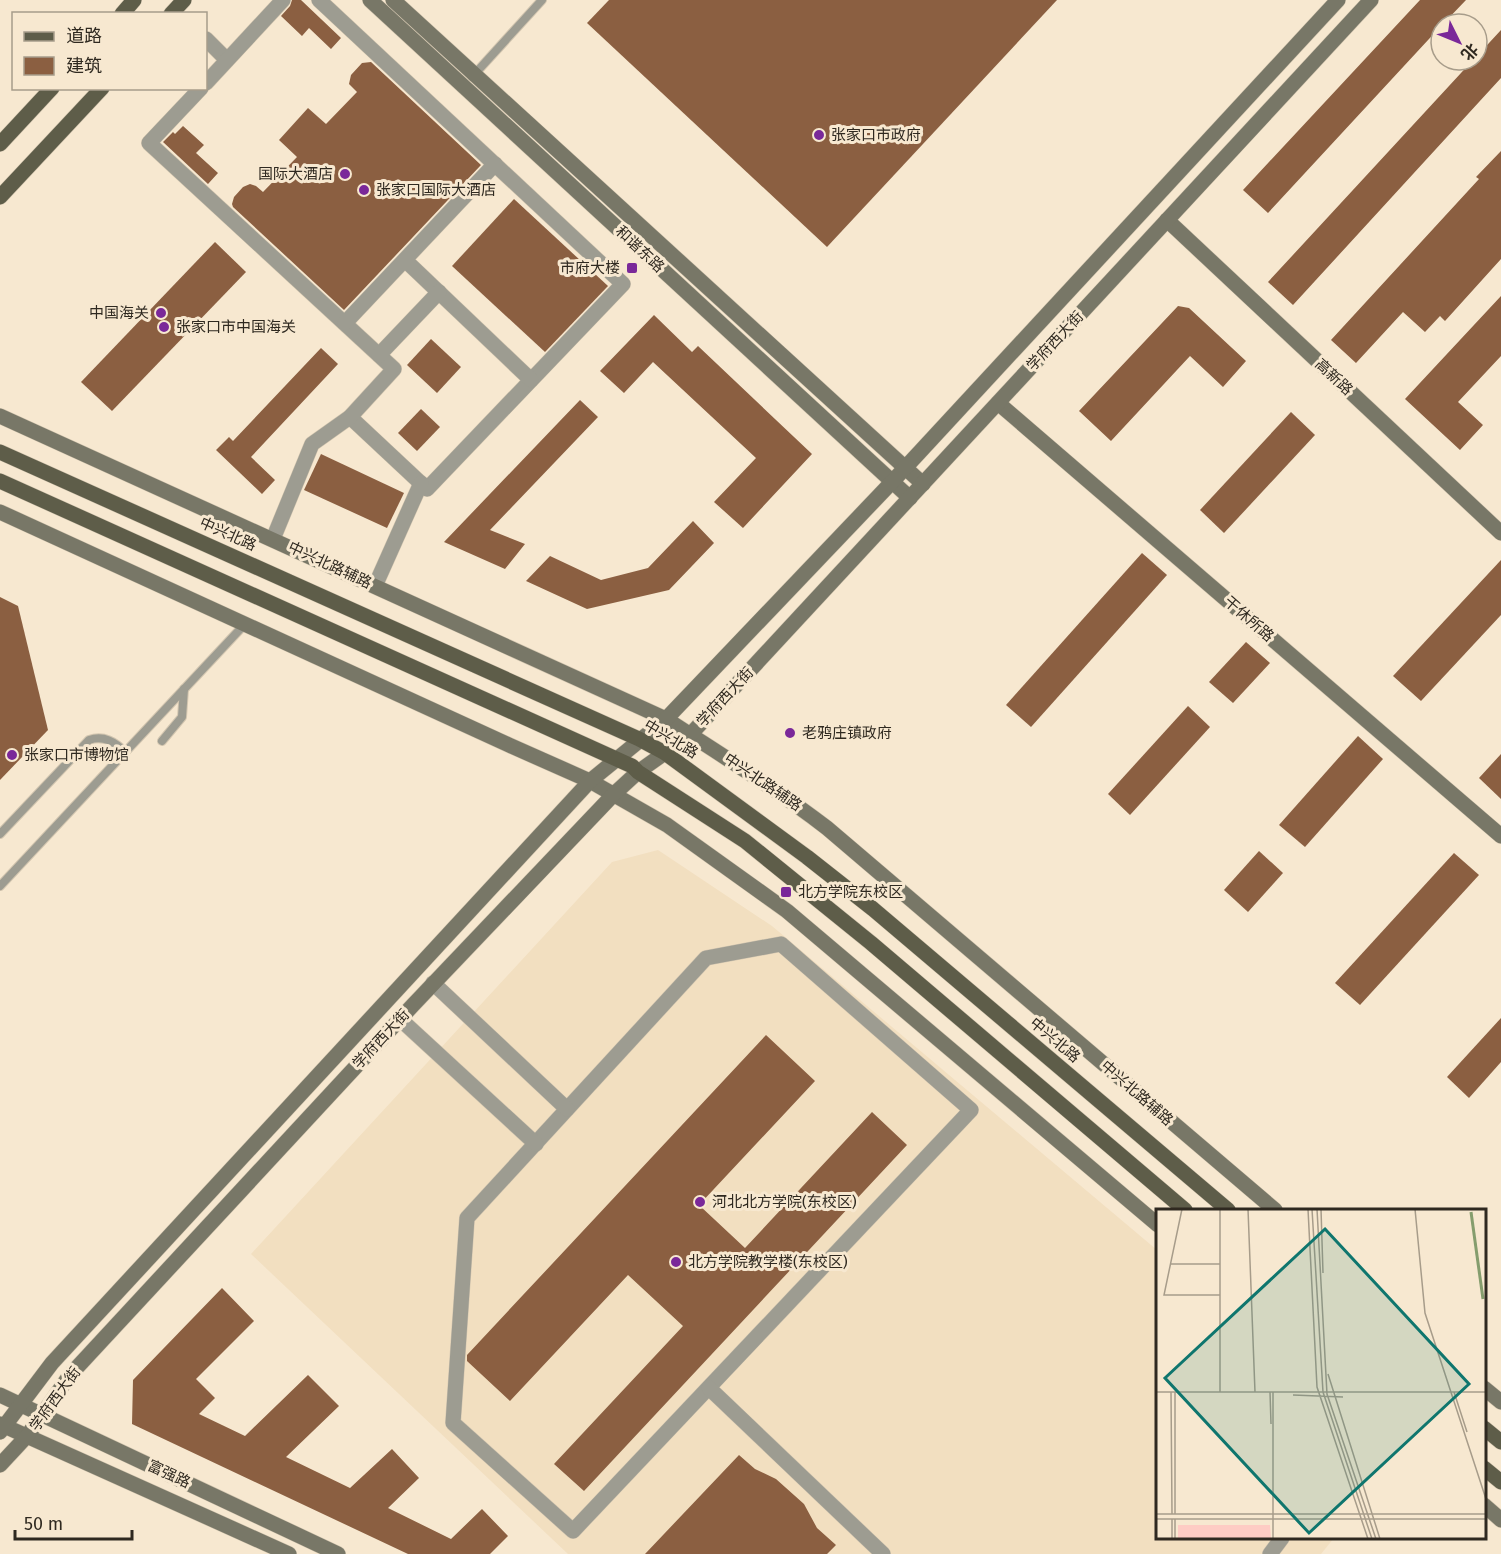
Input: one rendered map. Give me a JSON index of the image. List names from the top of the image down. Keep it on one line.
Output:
{"streets":{"main road":["中兴北路"],"street":["和谐东路","学府西大街","高新路","中兴北路辅路","干休所路","富强路"]},"crossings":[["和谐东路","学府西大街"],["学府西大街","高新路"],["学府西大街","中兴北路"],["学府西大街","中兴北路辅路"],["学府西大街","干休所路"],["学府西大街","富强路"]],"places":{"other":["张家口市政府","国际大酒店","张家口国际大酒店","中国海关","张家口市中国海关","老鸦庄镇政府","张家口市博物馆","河北北方学院(东校区)","北方学院教学楼(东校区)"],"transit":["市府大楼","北方学院东校区"]},"legend":["道路","建筑"],"scale_bar":"50 m","north":"bottom right"}
